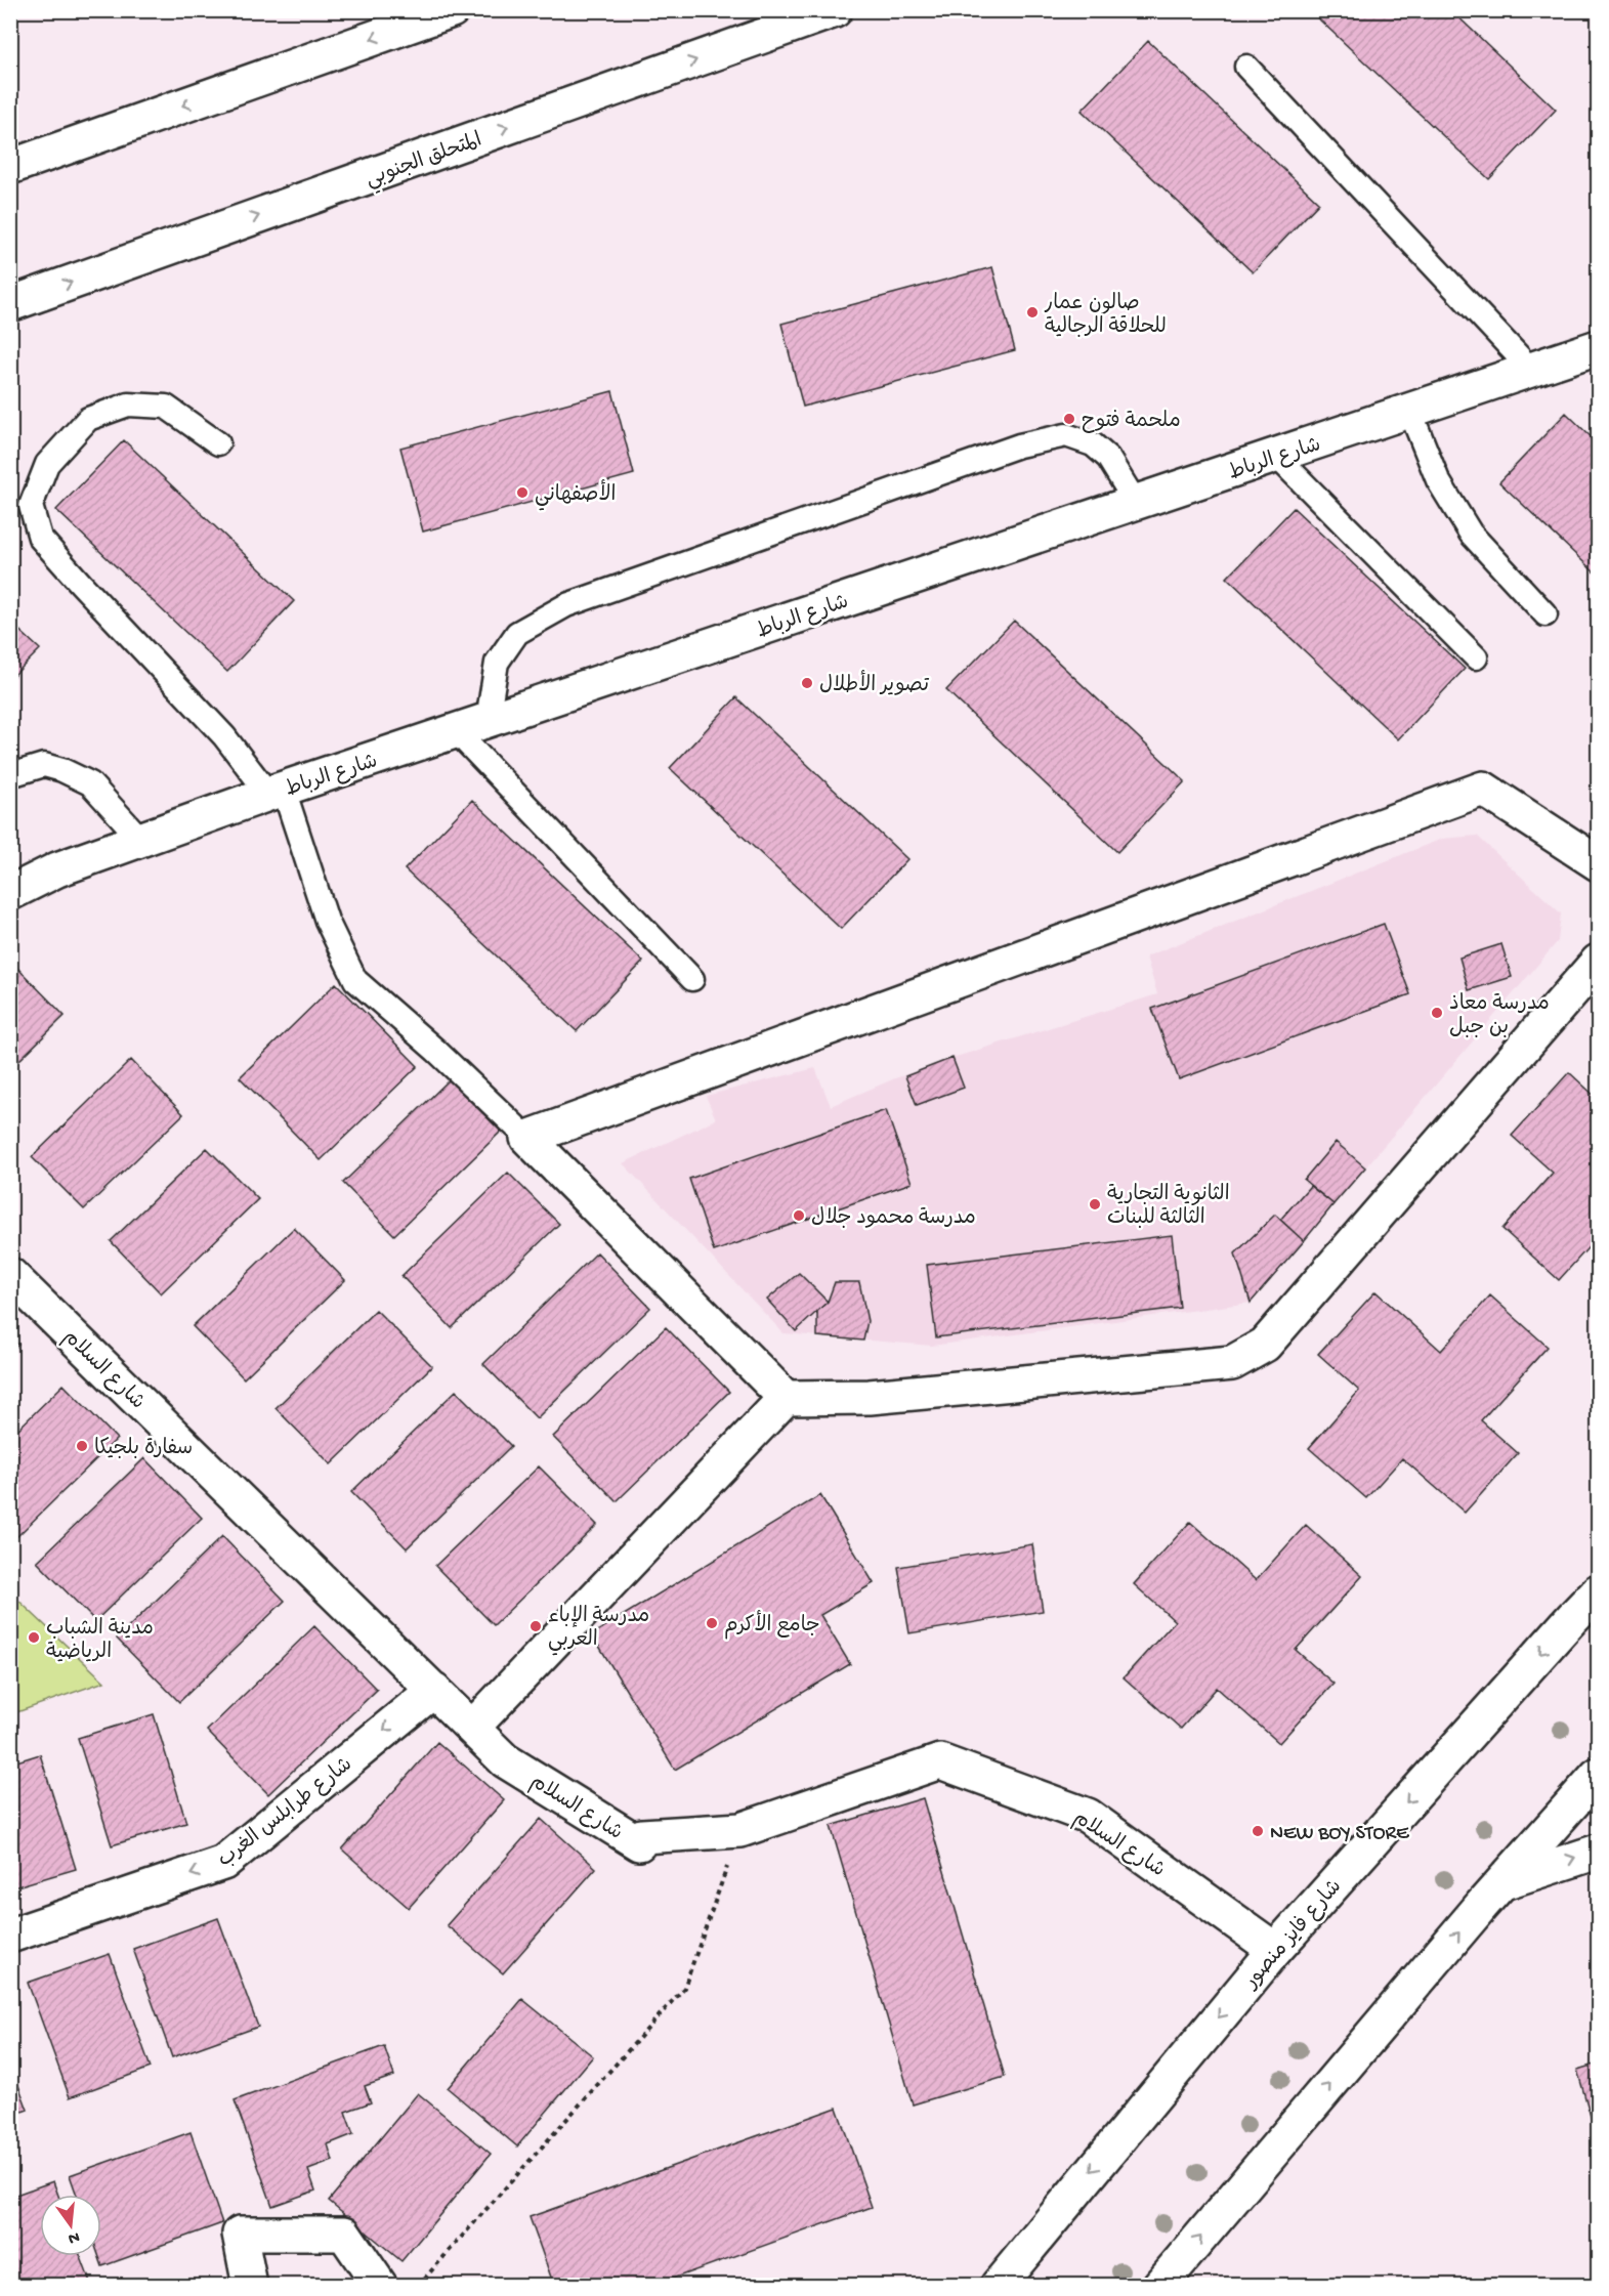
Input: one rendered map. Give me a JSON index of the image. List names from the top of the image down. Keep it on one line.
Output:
{"streets":{"main road":["المتحلق الجنوبي","شارع الرباط","شارع السلام","شارع طرابلس الغرب","شارع فايز منصور"]},"crossings":[["شارع السلام","شارع طرابلس الغرب"],["شارع السلام","شارع فايز منصور"]],"one_way":["شارع طرابلس الغرب"],"places":["صالون عمار للحلاقة الرجالية","ملحمة فتوح","الأصفهاني","تصوير الأطلال","مدرسة معاذ بن جبل","الثانوية التجارية الثالثة للبنات","مدرسة محمود جلال","سفارة بلجيكا","جامع الأكرم","مدرسة الإباء العربي","مدينة الشباب الرياضية","NEW BOY STORE"],"north":"bottom"}
